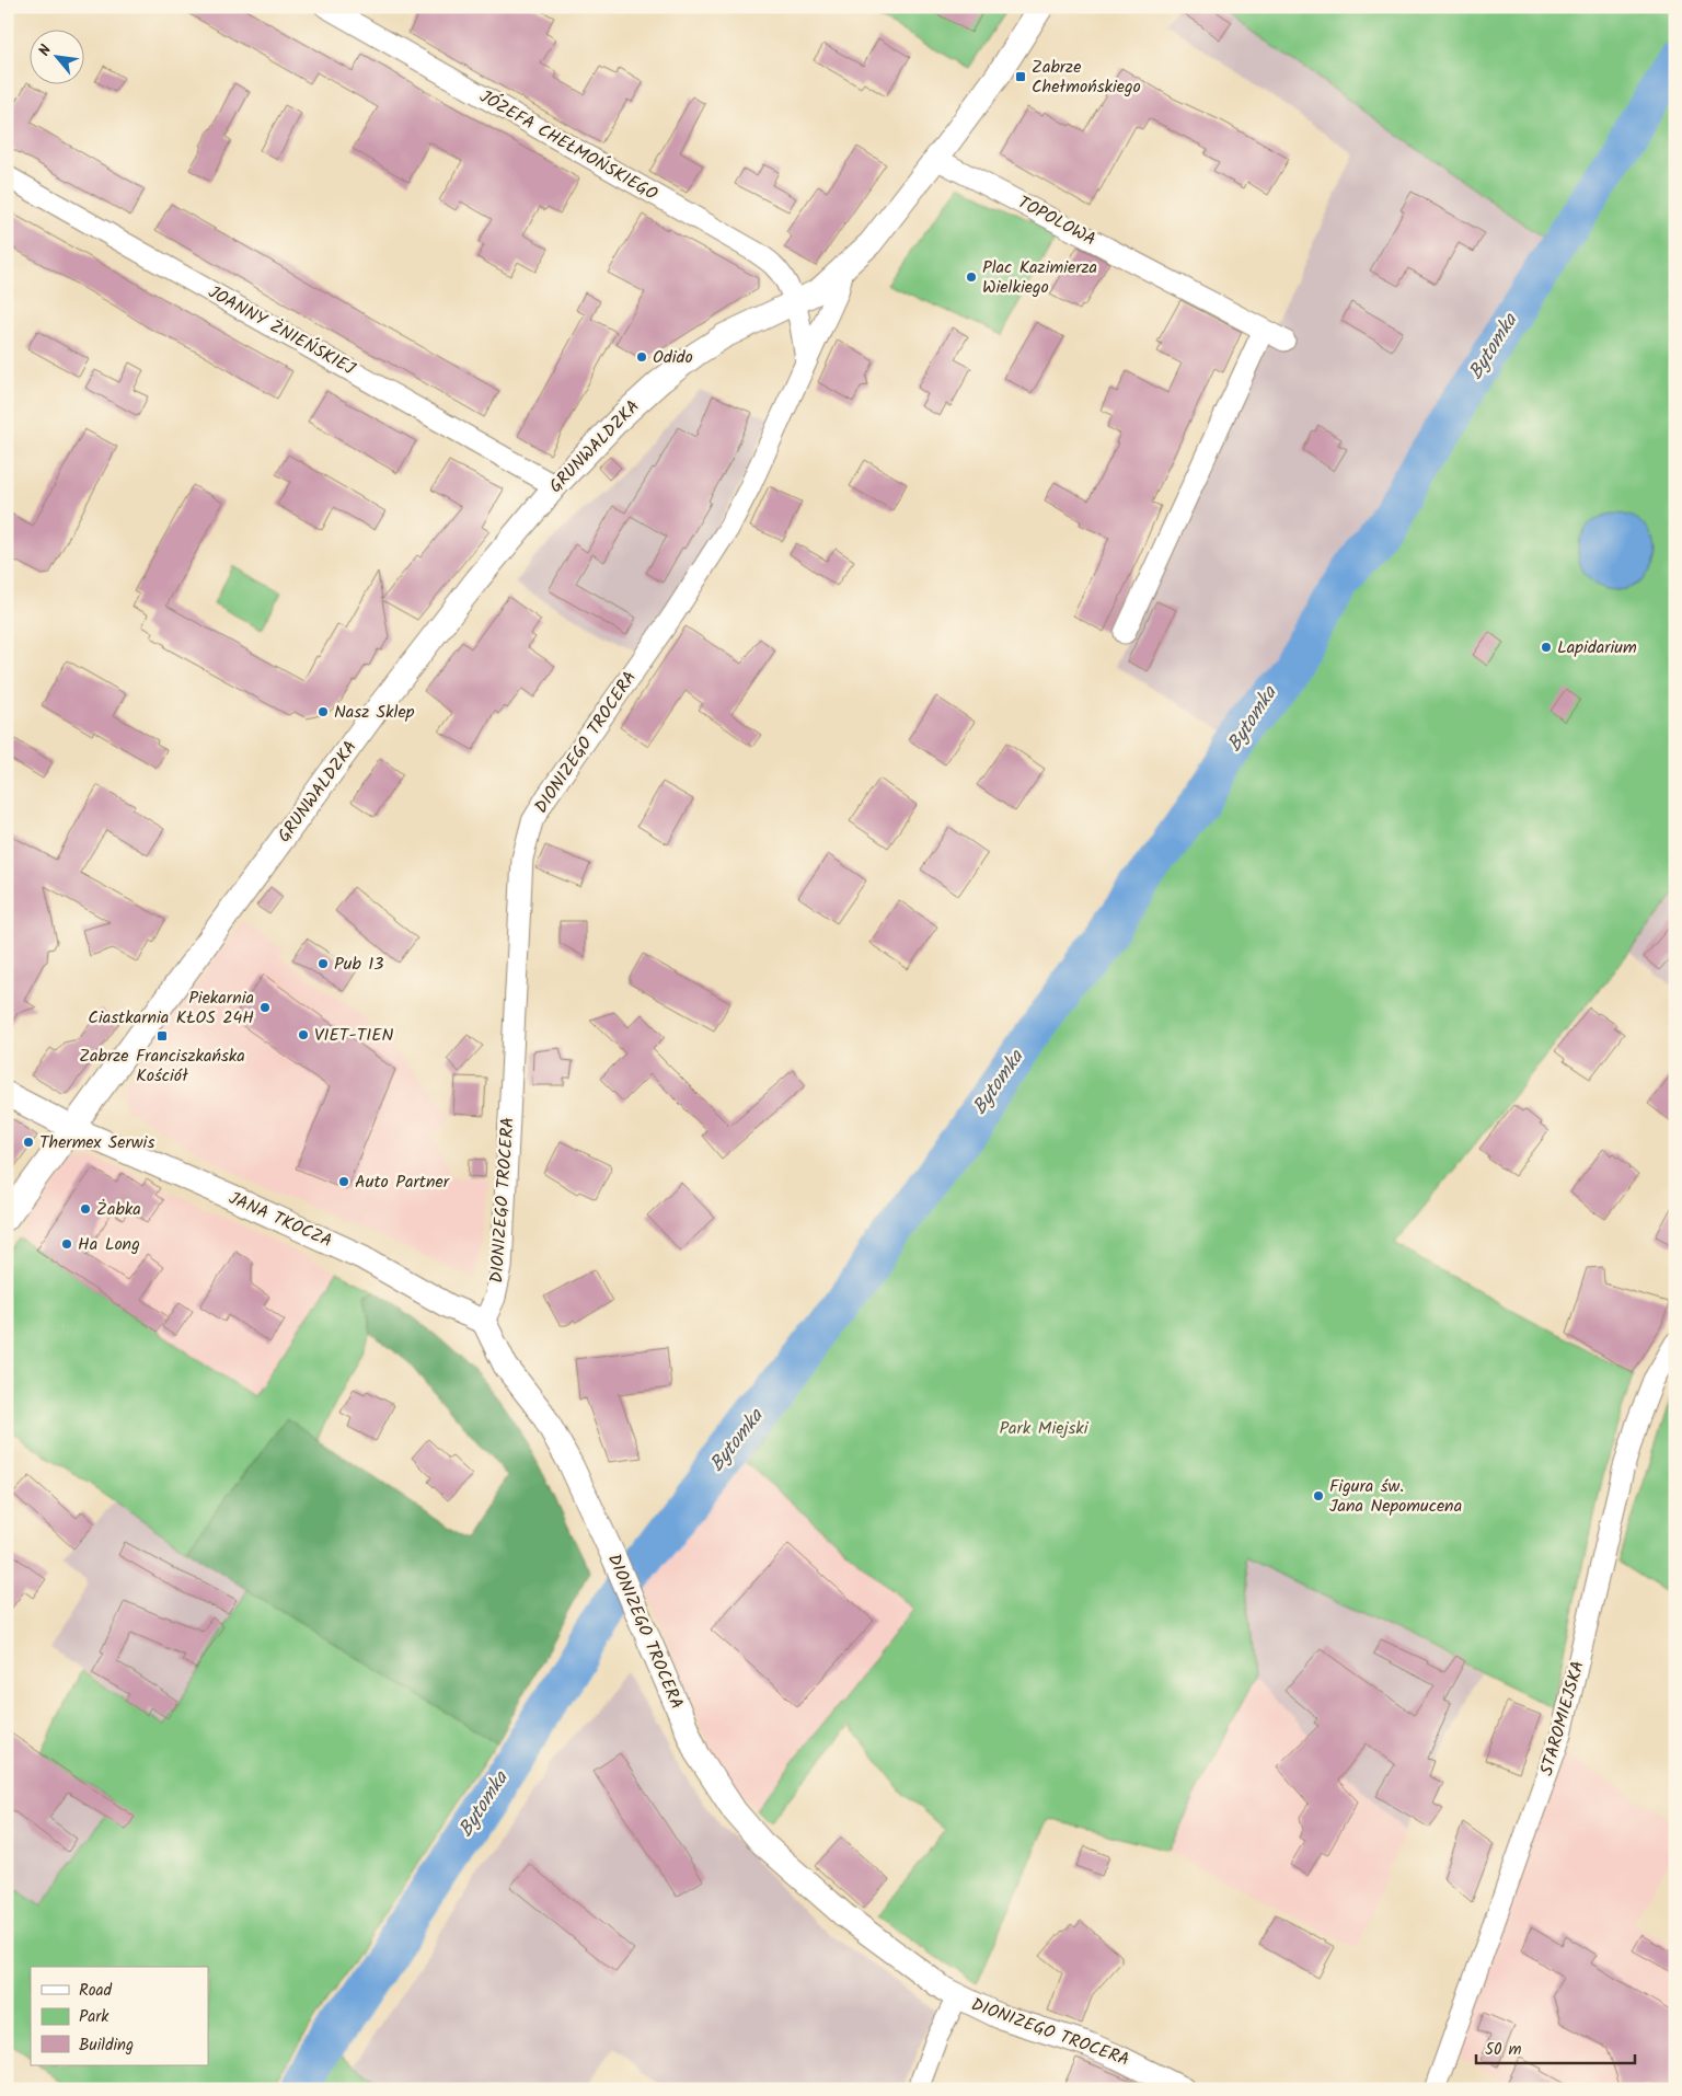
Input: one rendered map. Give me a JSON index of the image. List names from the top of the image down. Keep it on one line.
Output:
{"streets":{"street":["JÓZEFA CHEŁMOŃSKIEGO","TOPOLOWA","JOANNY ŻNIEŃSKIEJ","GRUNWALDZKA","DIONIZEGO TROCERA","JANA TKOCZA","STAROMIEJSKA"]},"crossings":[["JÓZEFA CHEŁMOŃSKIEGO","GRUNWALDZKA"],["TOPOLOWA","GRUNWALDZKA"],["JOANNY ŻNIEŃSKIEJ","GRUNWALDZKA"],["GRUNWALDZKA","DIONIZEGO TROCERA"],["GRUNWALDZKA","JANA TKOCZA"],["DIONIZEGO TROCERA","JANA TKOCZA"]],"water":["Bytomka"],"parks":["Park Miejski"],"places":{"transit":["Zabrze Chełmońskiego","Zabrze Franciszkańska Kościół"],"other":["Plac Kazimierza Wielkiego","Odido","Lapidarium","Nasz Sklep","Pub 13","Piekarnia Ciastkarnia KŁOS 24H","VIET-TIEN","Thermex Serwis","Auto Partner","Żabka","Ha Long","Figura św. Jana Nepomucena"]},"legend":["Road","Park","Building"],"scale_bar":"50 m","north":"top left"}
